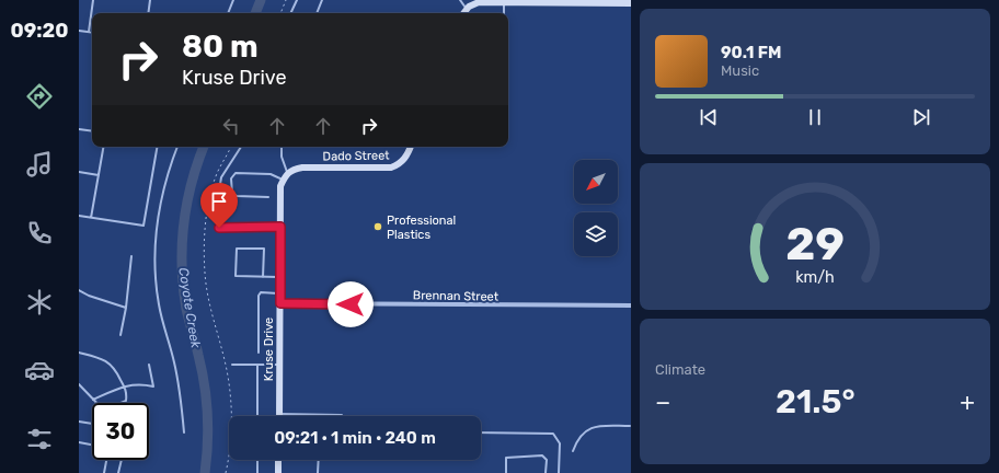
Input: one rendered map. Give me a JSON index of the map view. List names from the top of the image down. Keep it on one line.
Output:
{"streets":{"street":["Dado Street","Brennan Street","Kruse Drive"]},"crossings":[["Dado Street","Kruse Drive"],["Brennan Street","Kruse Drive"]],"water":["Coyote Creek"],"places":["Professional Plastics"],"north":"bottom left","page":{"tabs":"09:20","turn":["80 m","Kruse Drive"],"song":["90.1 FM","Music"],"tile":"Climate","heat":["−","21.5°","+"],"limit":"30","trip":"09:21 · 1 min · 240 m","gauge":["29","km/h"]}}
